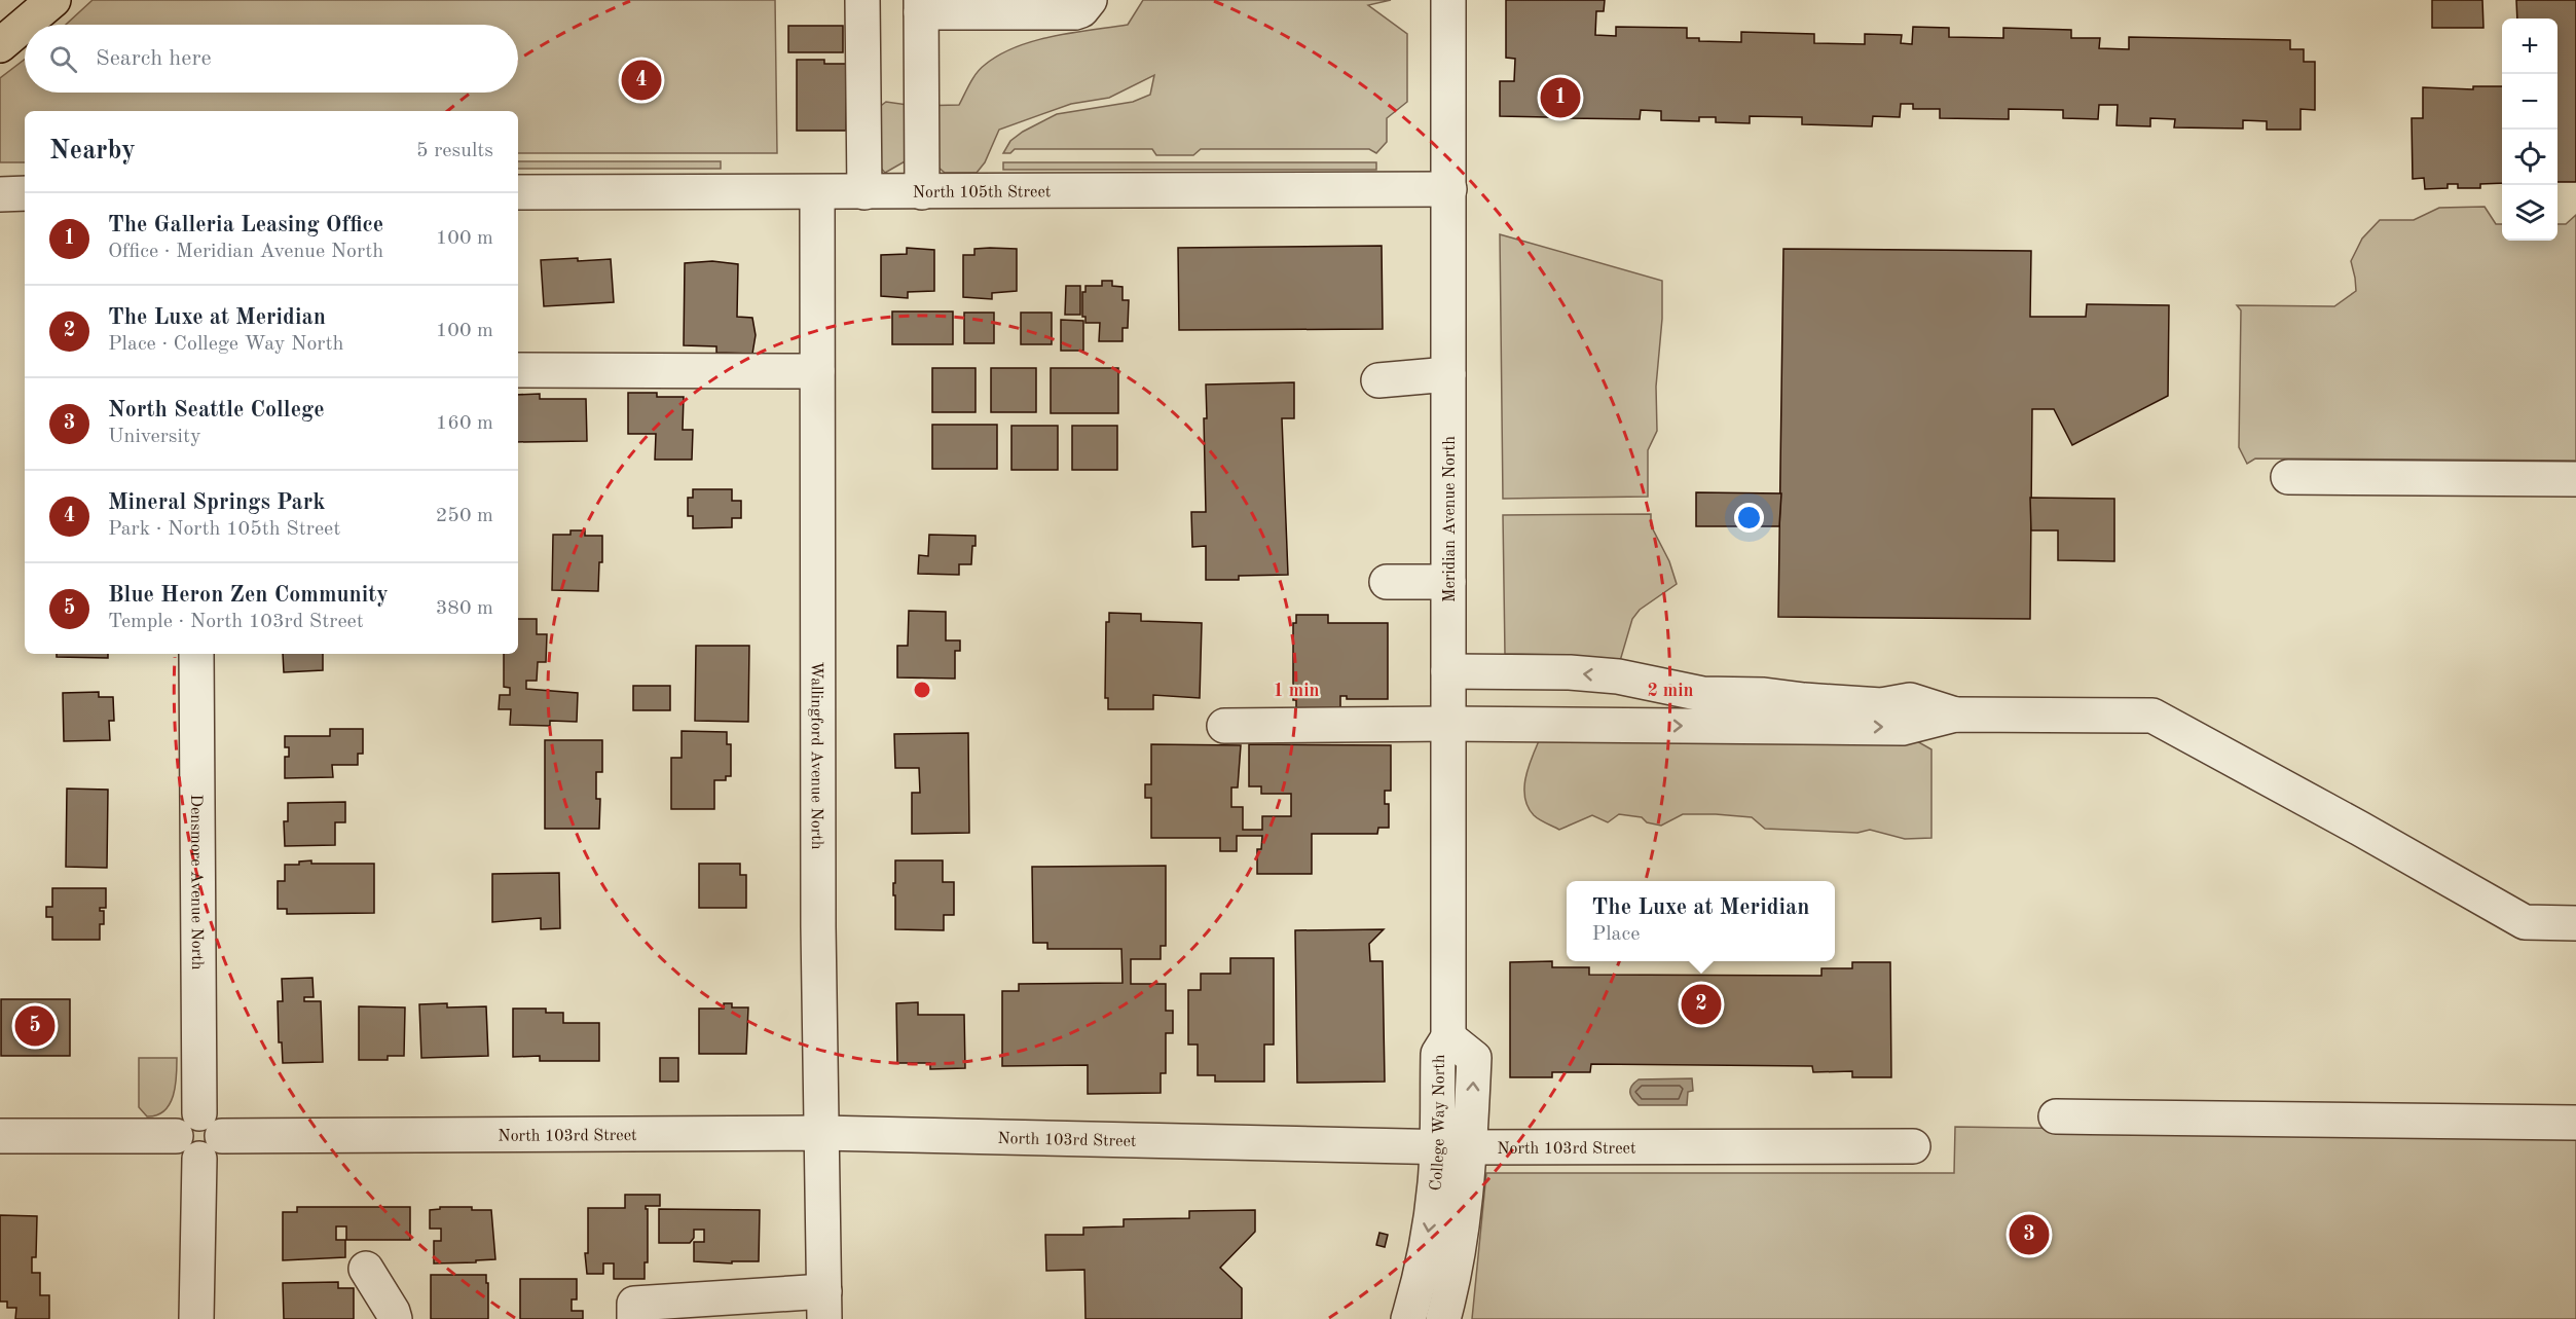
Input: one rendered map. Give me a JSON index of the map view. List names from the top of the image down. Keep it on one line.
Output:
{"streets":{"street":["North 105th Street","Meridian Avenue North","Wallingford Avenue North","Densmore Avenue North","College Way North","North 103rd Street"]},"crossings":[["North 105th Street","Meridian Avenue North"],["North 105th Street","Wallingford Avenue North"],["Meridian Avenue North","College Way North"],["Wallingford Avenue North","North 103rd Street"],["Densmore Avenue North","North 103rd Street"],["College Way North","North 103rd Street"]],"page":{"map_buttons":["+","−"],"search":"Search here","pins":["4","1","2","5","3"],"heading":["Nearby","5 results"],"list":[{"mark":"1","name":"The Galleria Leasing Office","note":"Office · Meridian Avenue North","value":"100 m"},{"mark":"2","name":"The Luxe at Meridian","note":"Place · College Way North","value":"100 m"},{"mark":"3","name":"North Seattle College","note":"University","value":"160 m"},{"mark":"4","name":"Mineral Springs Park","note":"Park · North 105th Street","value":"250 m"},{"mark":"5","name":"Blue Heron Zen Community","note":"Temple · North 103rd Street","value":"380 m"}],"popup":["The Luxe at Meridian","Place"]},"rings":["1 min","2 min"]}
